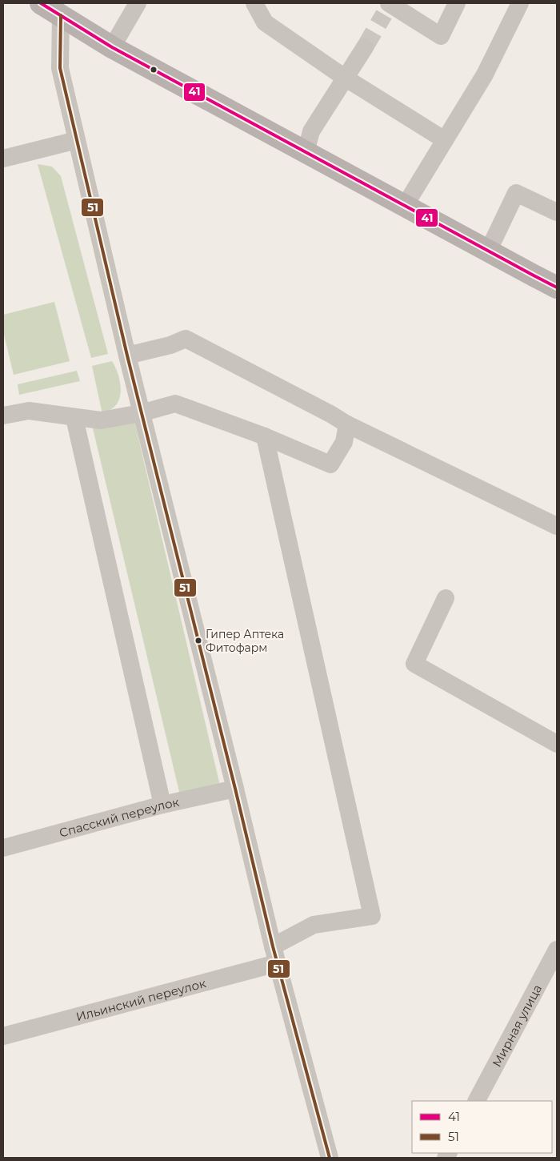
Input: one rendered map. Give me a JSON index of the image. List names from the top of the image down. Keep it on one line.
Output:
{"streets":{"street":["Спасский переулок","Ильинский переулок","Мирная улица"]},"places":["Гипер Аптека Фитофарм"],"lines":["transit line 41","transit line 51"],"legend":["41","51"]}
